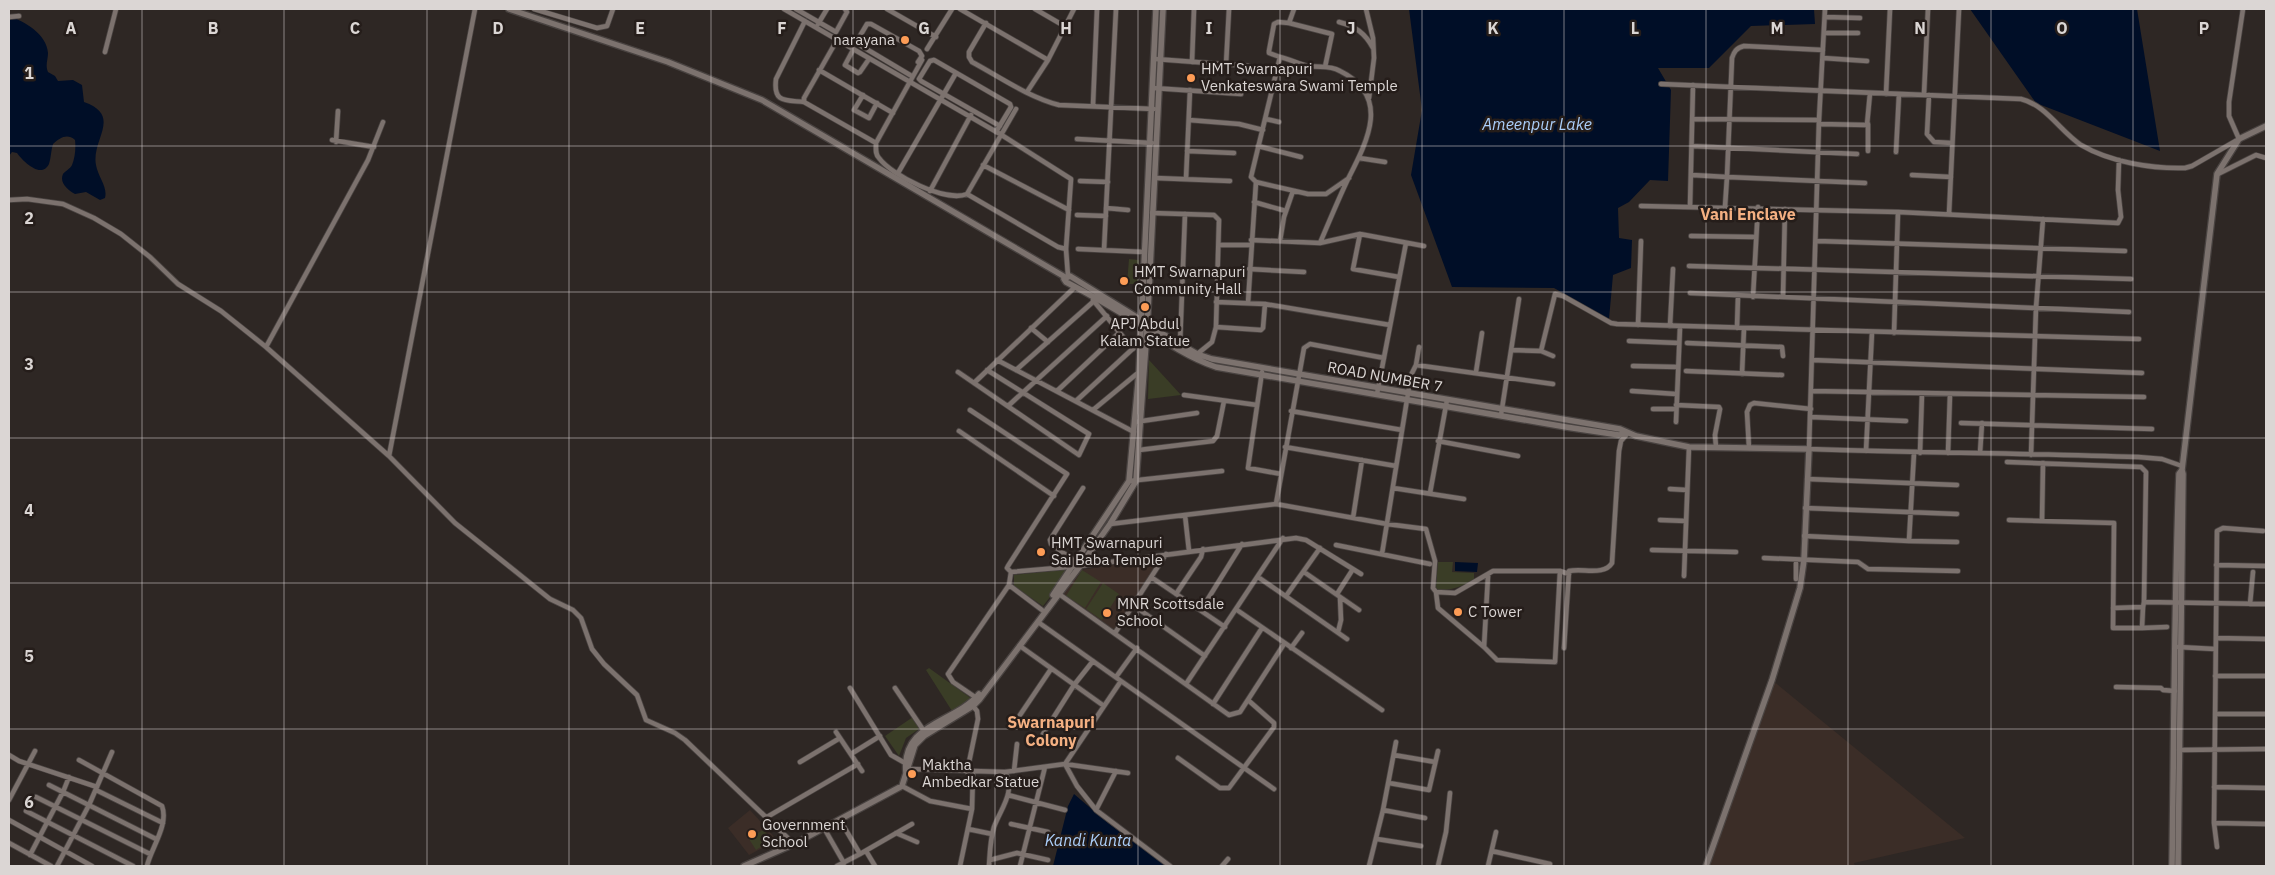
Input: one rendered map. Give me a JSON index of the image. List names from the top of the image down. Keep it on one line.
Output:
{"streets":{"street":["ROAD NUMBER 7"]},"districts":["Vani Enclave","Swarnapuri Colony"],"water":["Ameenpur Lake","Kandi Kunta"],"places":["narayana","HMT Swarnapuri Venkateswara Swami Temple","HMT Swarnapuri Community Hall","APJ Abdul Kalam Statue","HMT Swarnapuri Sai Baba Temple","C Tower","MNR Scottsdale School","Maktha Ambedkar Statue","Government School"],"grid":{"columns":["A","B","C","D","E","F","G","H","I","J","K","L","M","N","O","P"],"rows":["1","2","3","4","5","6"]}}
